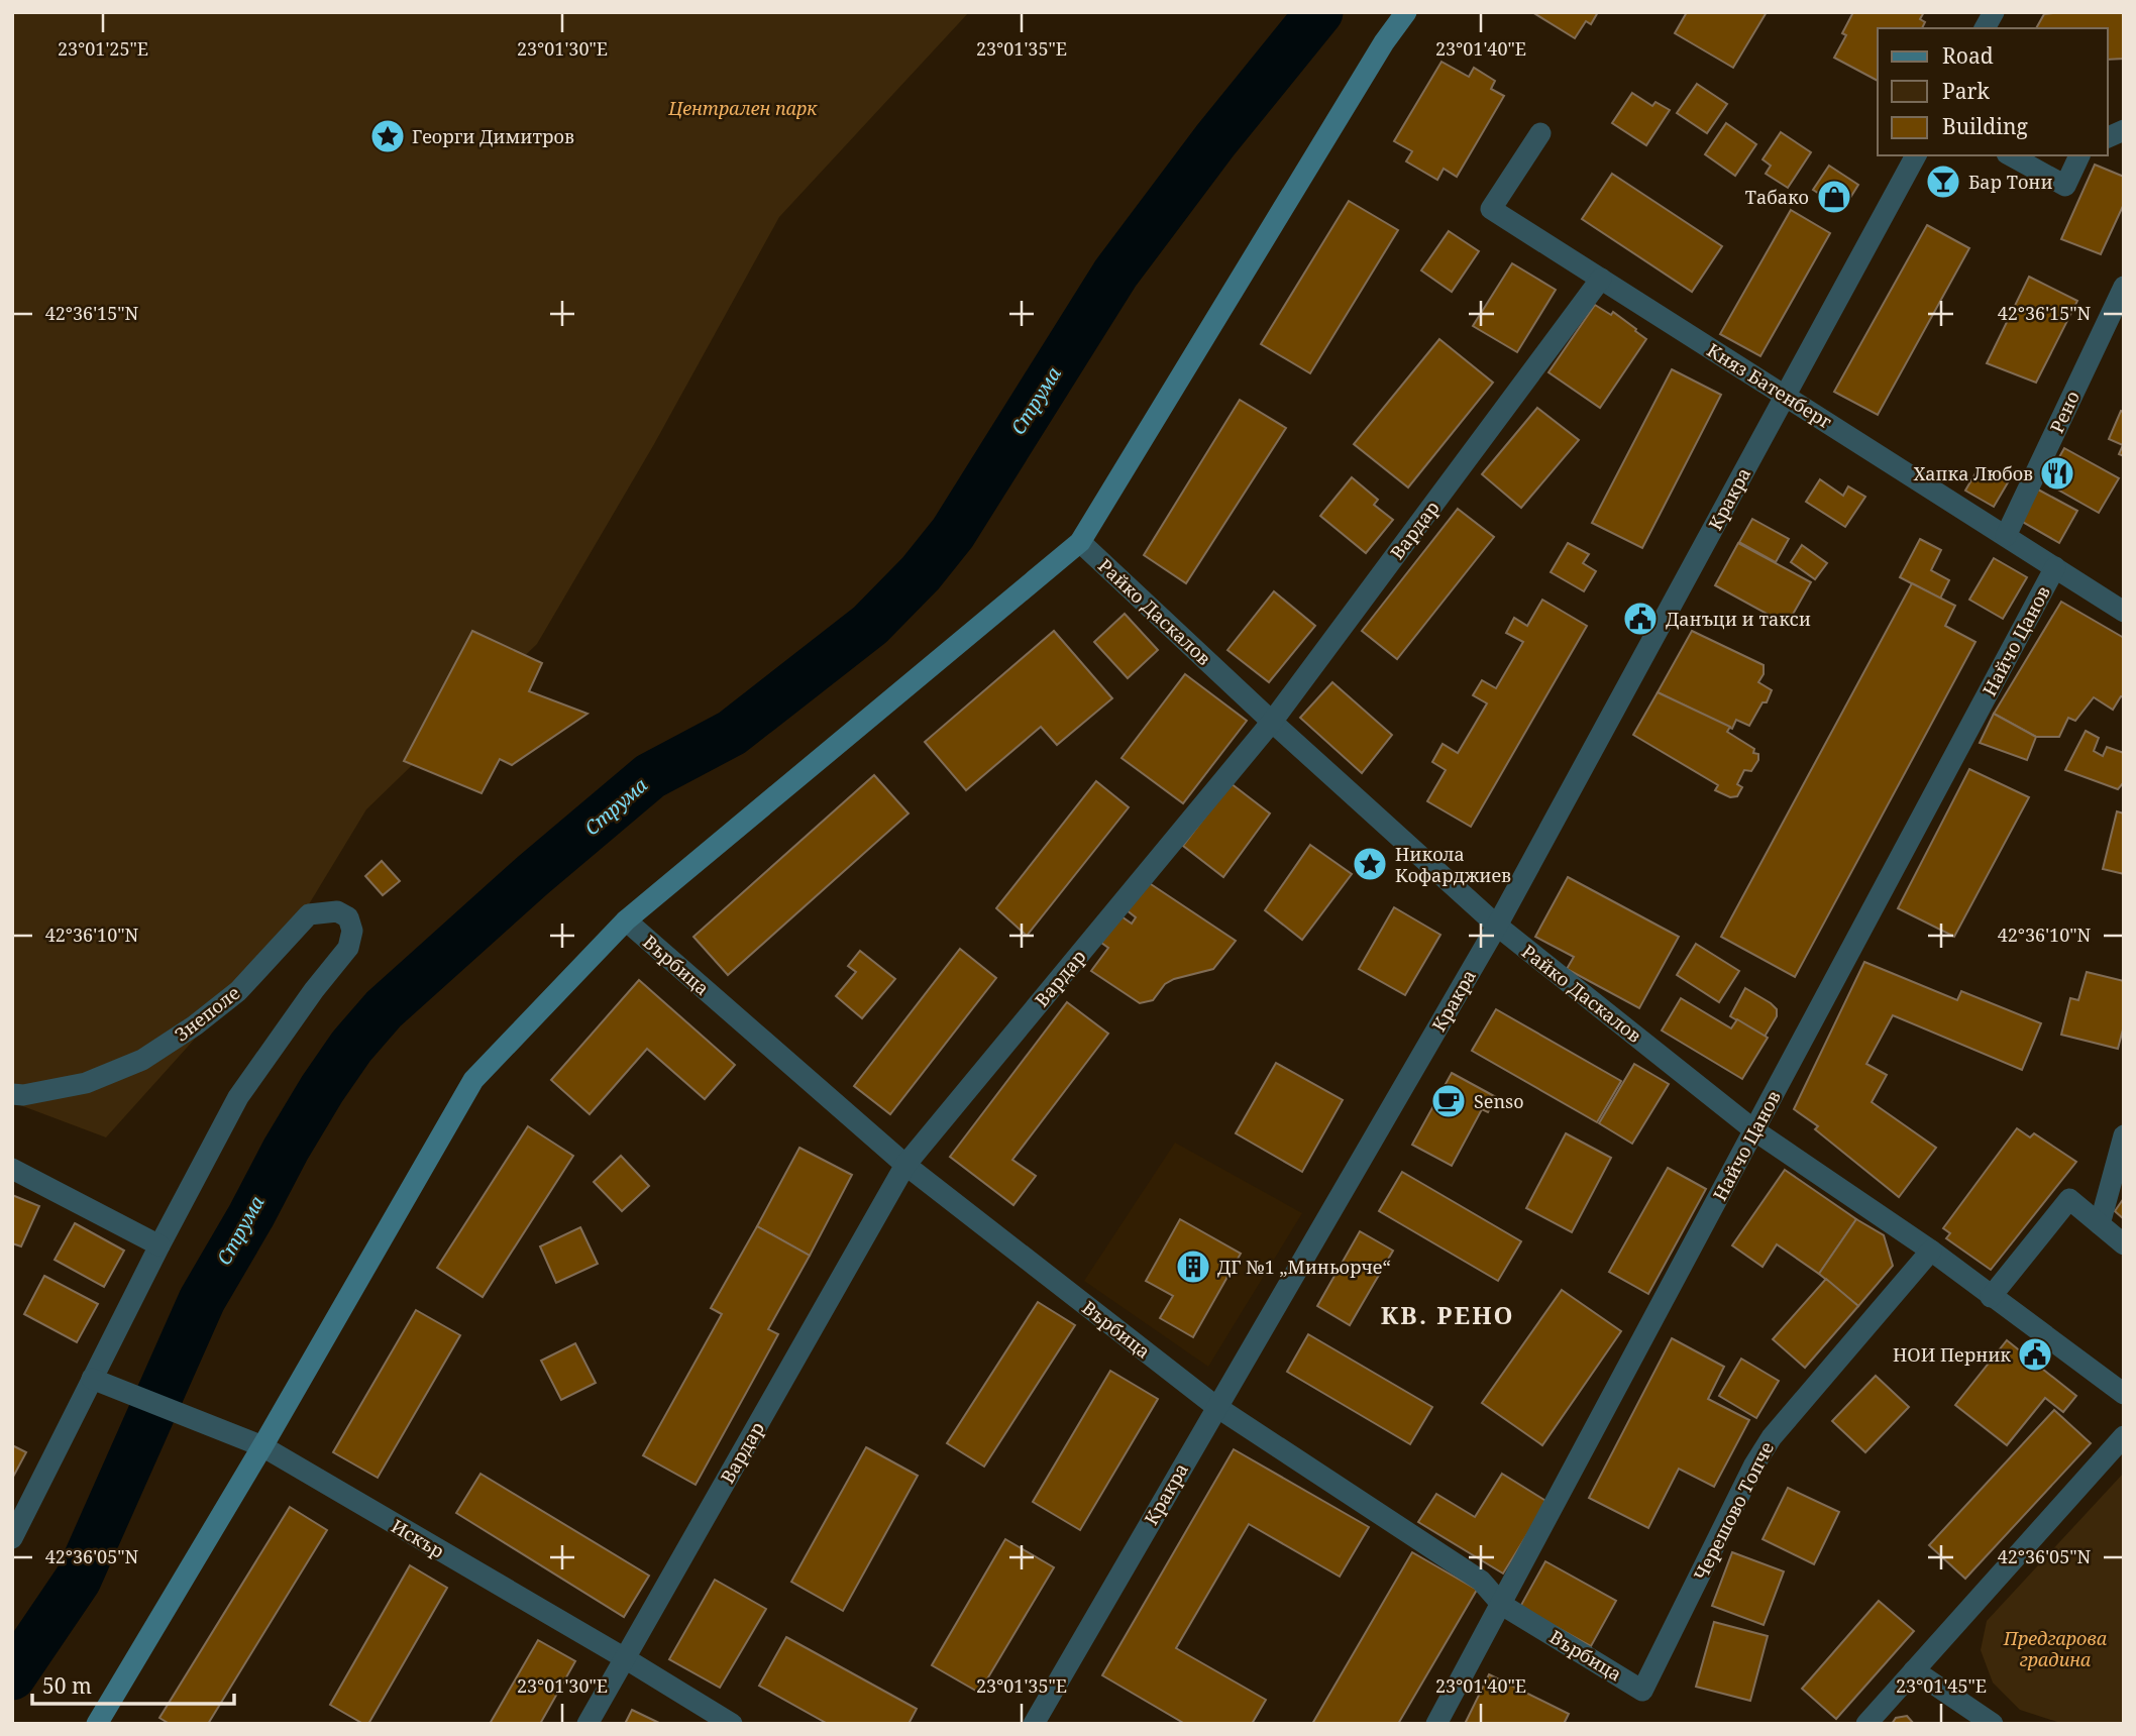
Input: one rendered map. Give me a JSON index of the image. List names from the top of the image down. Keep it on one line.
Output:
{"streets":{"street":["Княз Батенберг","Рено","Кракра","Вардар","Райко Даскалов","Найчо Цанов","Върбица","Знеполе","Черешово Топче","Искър"]},"crossings":[["Княз Батенберг","Рено"],["Княз Батенберг","Кракра"],["Княз Батенберг","Вардар"],["Княз Батенберг","Найчо Цанов"],["Кракра","Райко Даскалов"],["Кракра","Върбица"],["Вардар","Райко Даскалов"],["Вардар","Върбица"],["Вардар","Искър"],["Райко Даскалов","Найчо Цанов"],["Райко Даскалов","Черешово Топче"],["Найчо Цанов","Върбица"],["Върбица","Черешово Топче"]],"districts":["КВ. РЕНО"],"water":["Струма"],"parks":["Централен парк","Предгарова градина"],"places":{"place":["Георги Димитров","Никола Кофарджиев"],"bar":["Бар Тони"],"shop":["Табако"],"restaurant":["Хапка Любов"],"public building":["Данъци и такси","НОИ Перник"],"cafe":["Senso"],"building":["ДГ №1 „Миньорче“"]},"legend":["Road","Park","Building"],"scale_bar":"50 m","coordinates":["23°01'25\"E","23°01'30\"E","23°01'35\"E","23°01'40\"E","42°36'15\"N","42°36'10\"N","42°36'05\"N","23°01'45\"E"]}
